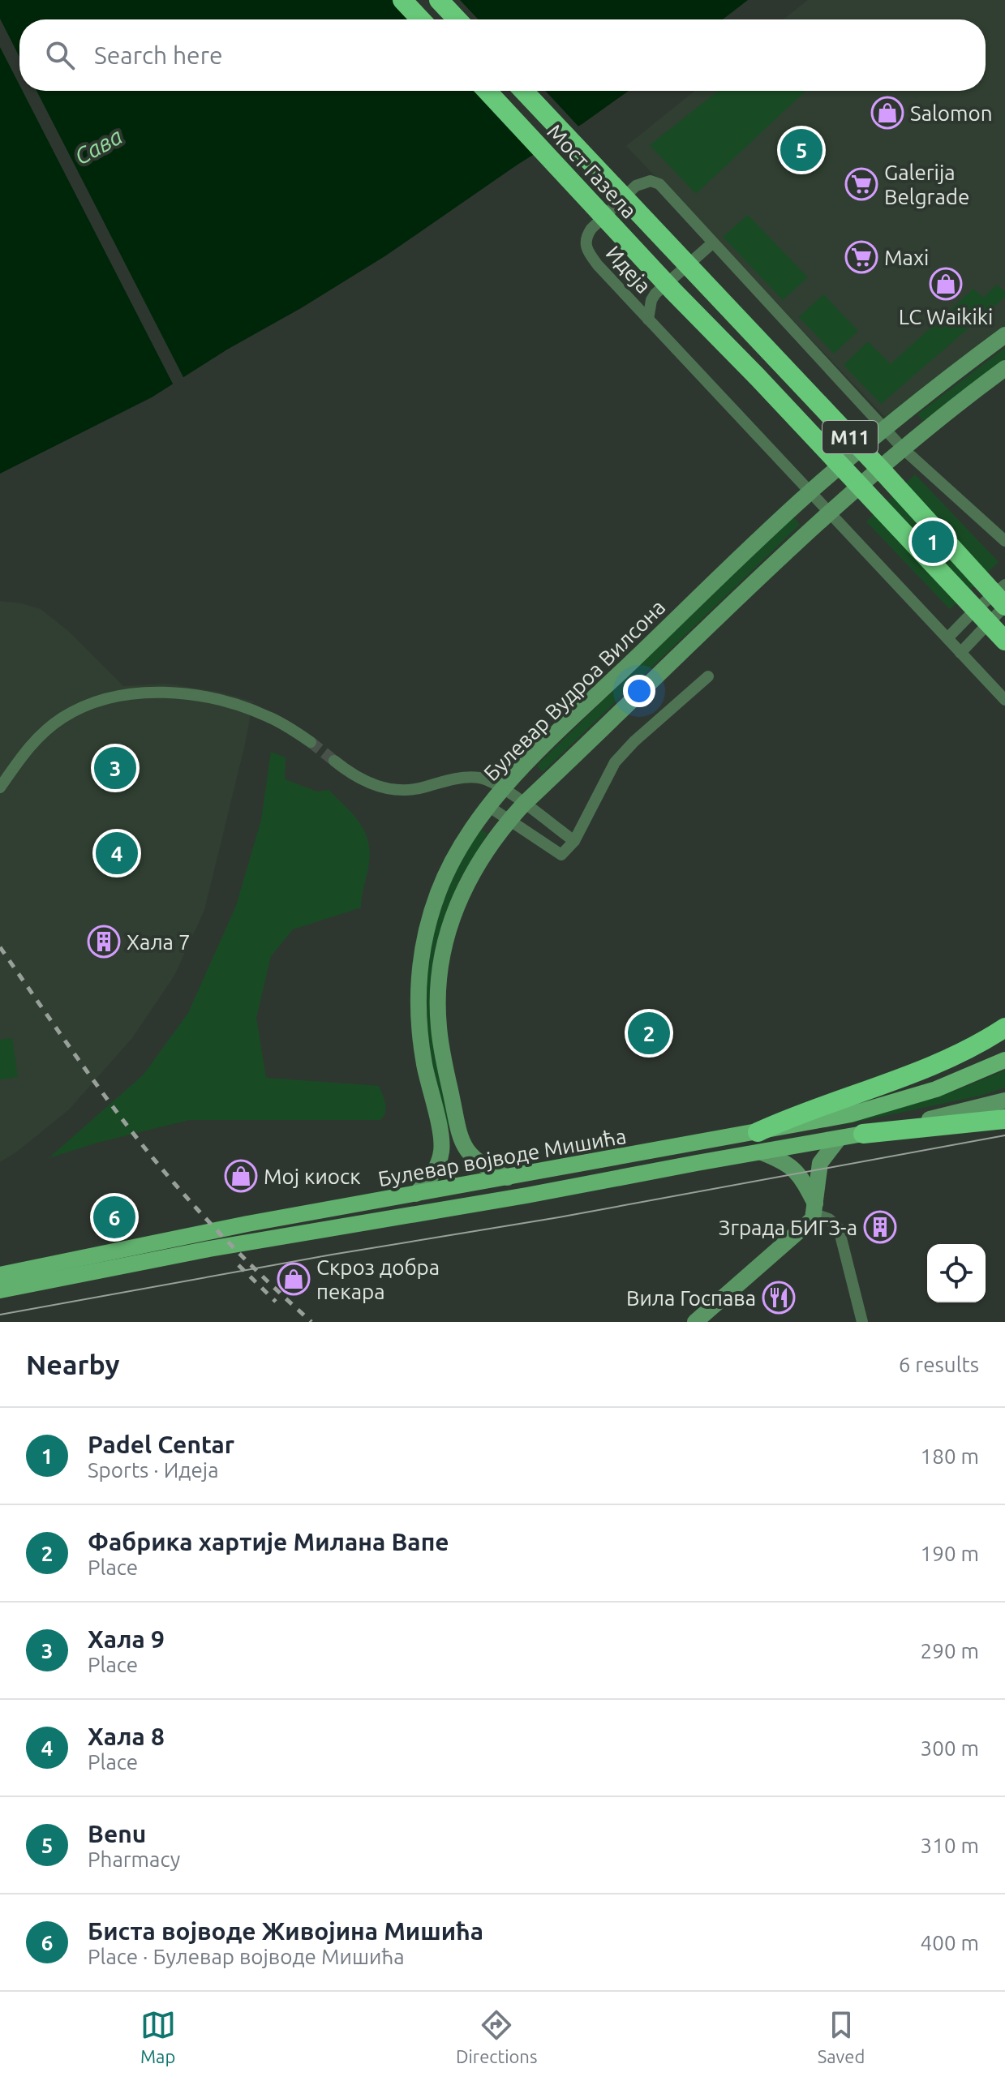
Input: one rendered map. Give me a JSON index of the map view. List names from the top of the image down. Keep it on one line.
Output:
{"streets":{"highway":["Мост Газела","M11"],"main road":["Булевар Вудроа Вилсона","Булевар војводе Мишића"],"street":["Идеја"]},"crossings":[["Идеја","Булевар Вудроа Вилсона"],["Булевар Вудроа Вилсона","Булевар војводе Мишића"]],"water":["Сава"],"places":{"shop":["Salomon","LC Waikiki","Мој киоск","Скроз добра пекара"],"supermarket":["Galerija Belgrade","Maxi"],"building":["Хала 7","Зграда БИГЗ-а"],"restaurant":["Вила Госпава"]},"page":{"search":"Search here","pins":["5","1","3","4","2","6"],"heading":["Nearby","6 results"],"list":[{"mark":"1","name":"Padel Centar","note":"Sports · Идеја","value":"180 m"},{"mark":"2","name":"Фабрика хартије Милана Вапе","note":"Place","value":"190 m"},{"mark":"3","name":"Хала 9","note":"Place","value":"290 m"},{"mark":"4","name":"Хала 8","note":"Place","value":"300 m"},{"mark":"5","name":"Benu","note":"Pharmacy","value":"310 m"},{"mark":"6","name":"Биста војводе Живојина Мишића","note":"Place · Булевар војводе Мишића","value":"400 m"}],"nav":["Map","Directions","Saved"]}}
